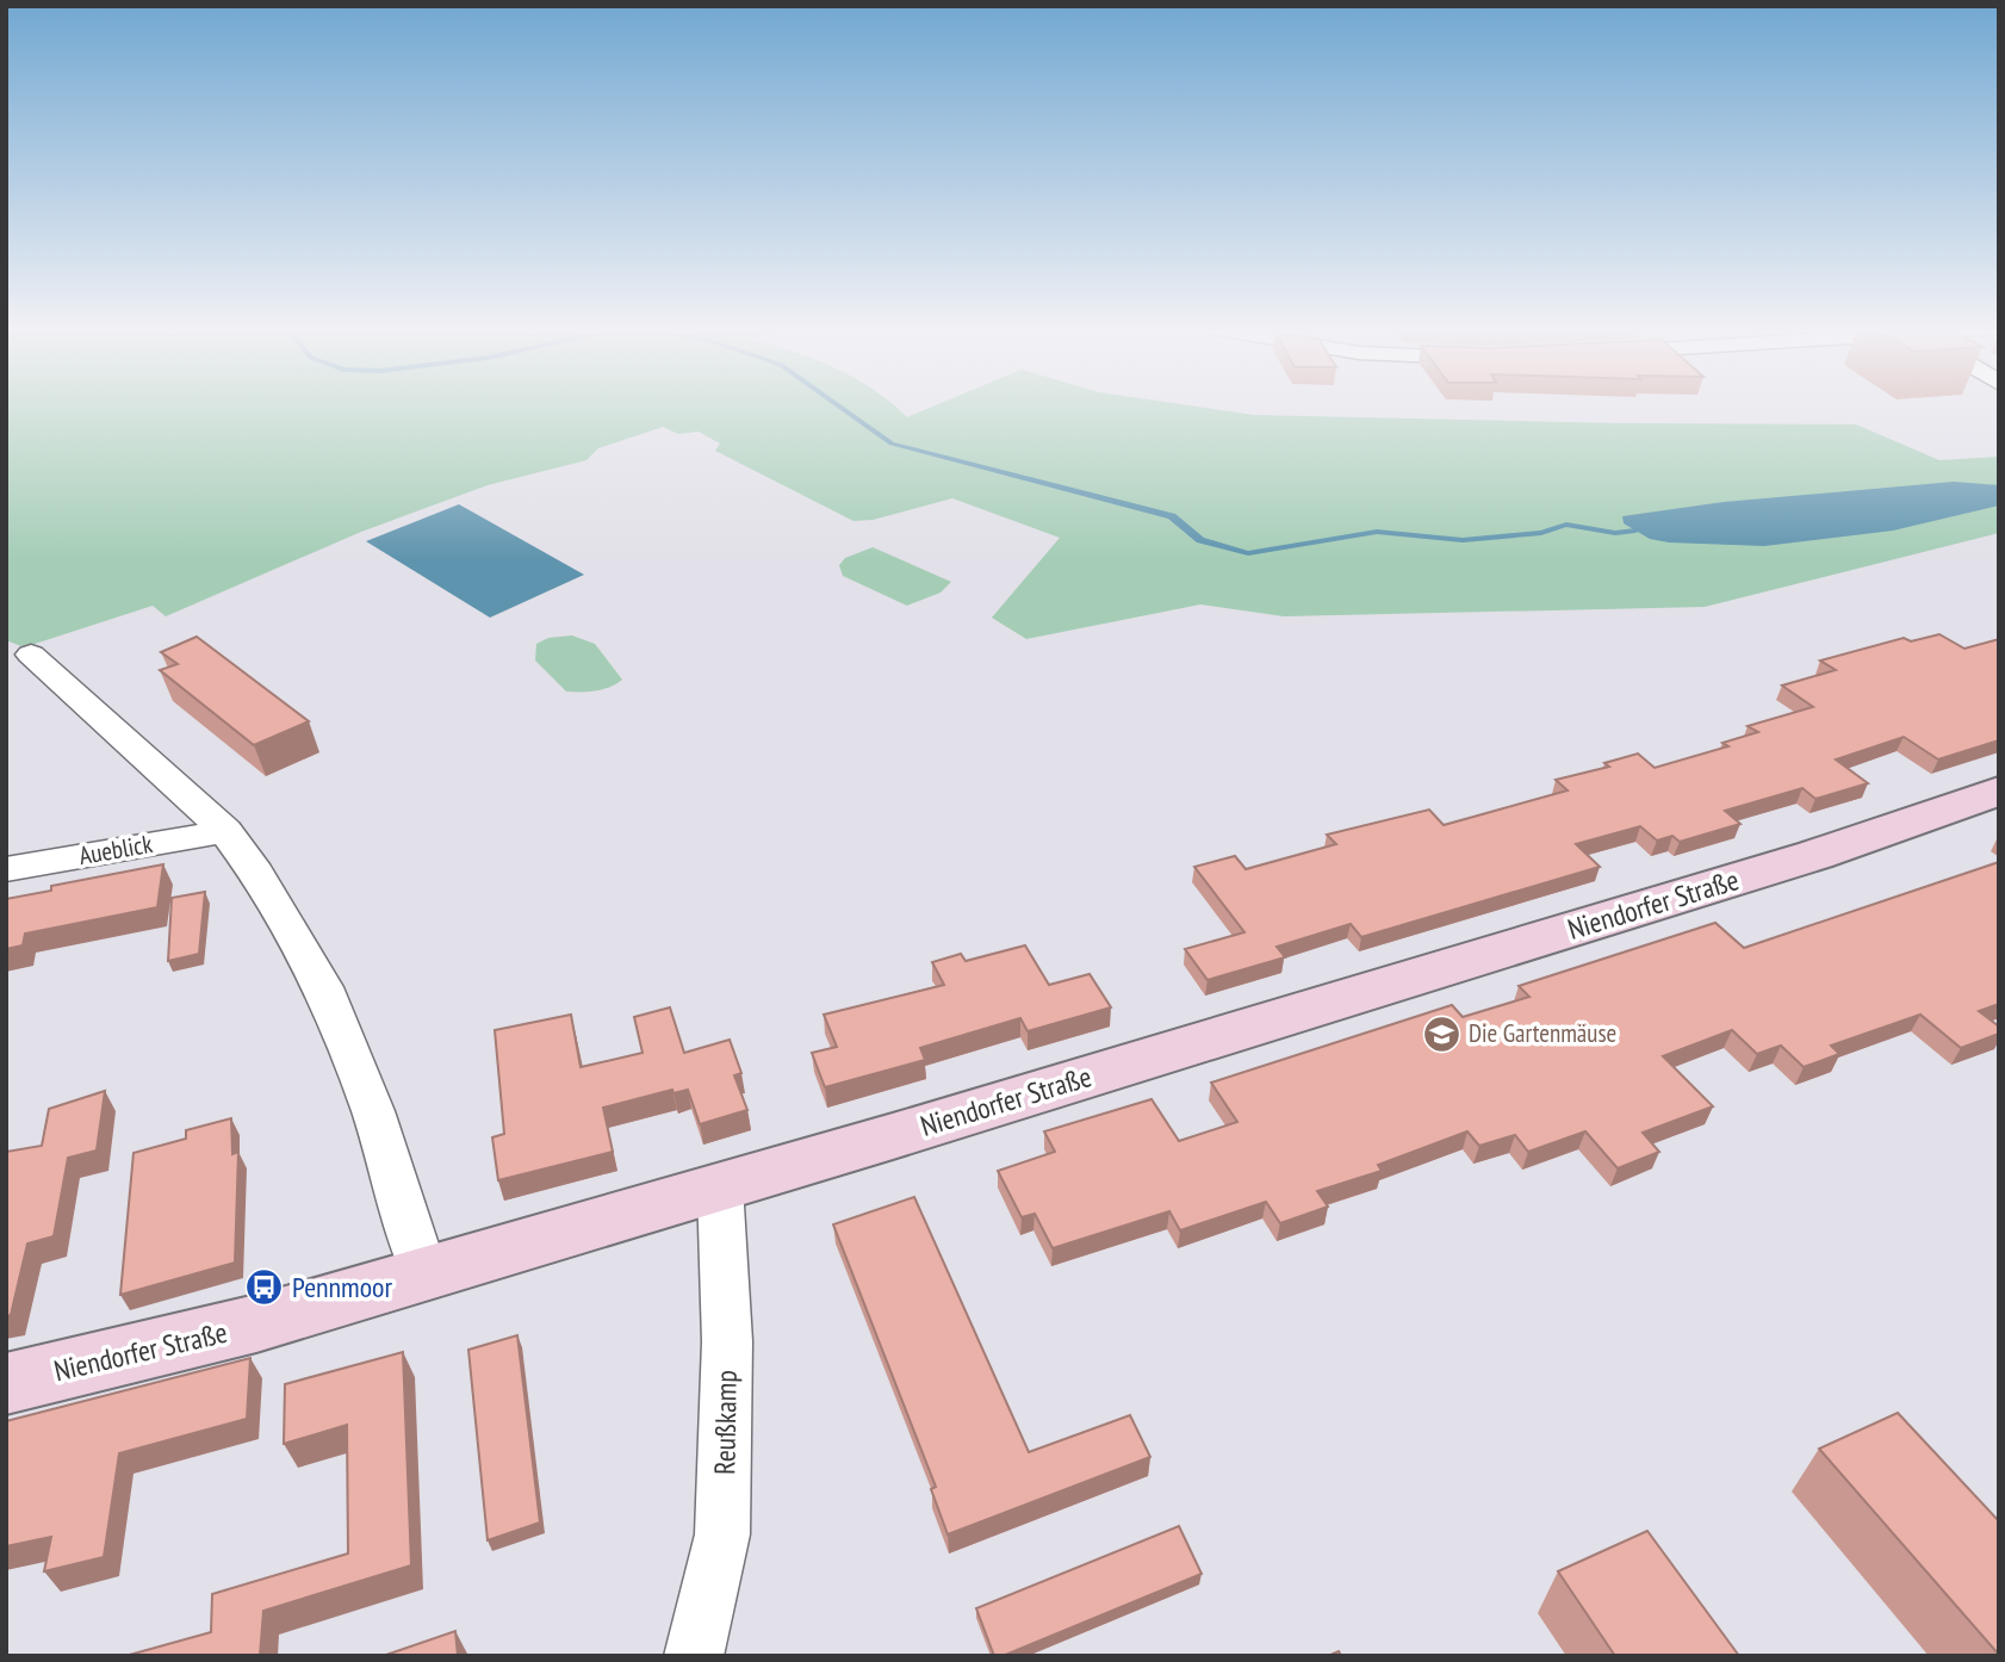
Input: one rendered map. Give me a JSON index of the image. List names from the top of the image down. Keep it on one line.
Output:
{"streets":{"main road":["Niendorfer Straße"],"street":["Aueblick","Reußkamp"]},"crossings":[["Niendorfer Straße","Reußkamp"]],"places":{"school or university":["Die Gartenmäuse"],"bus stop":["Pennmoor"]}}
